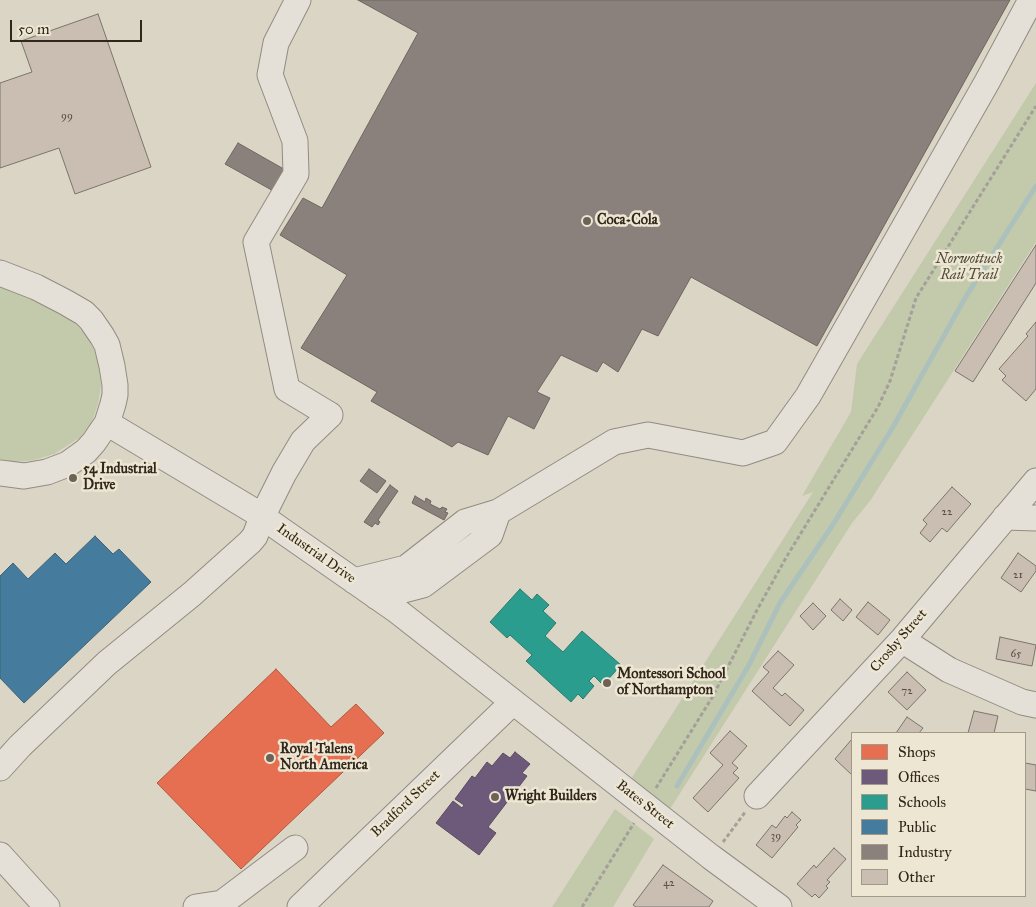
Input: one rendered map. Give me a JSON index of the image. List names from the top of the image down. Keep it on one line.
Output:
{"streets":{"street":["Industrial Drive","Crosby Street","Bradford Street","Bates Street"]},"crossings":[["Industrial Drive","Bradford Street"],["Industrial Drive","Bates Street"],["Bradford Street","Bates Street"]],"parks":["Norwottuck Rail Trail"],"places":["Coca-Cola","54 Industrial Drive","Montessori School of Northampton","Royal Talens North America","Wright Builders"],"house_numbers":["99","22","21","65","72","39","42"],"legend":["Shops","Offices","Schools","Public","Industry","Other"],"scale_bar":"50 m"}
